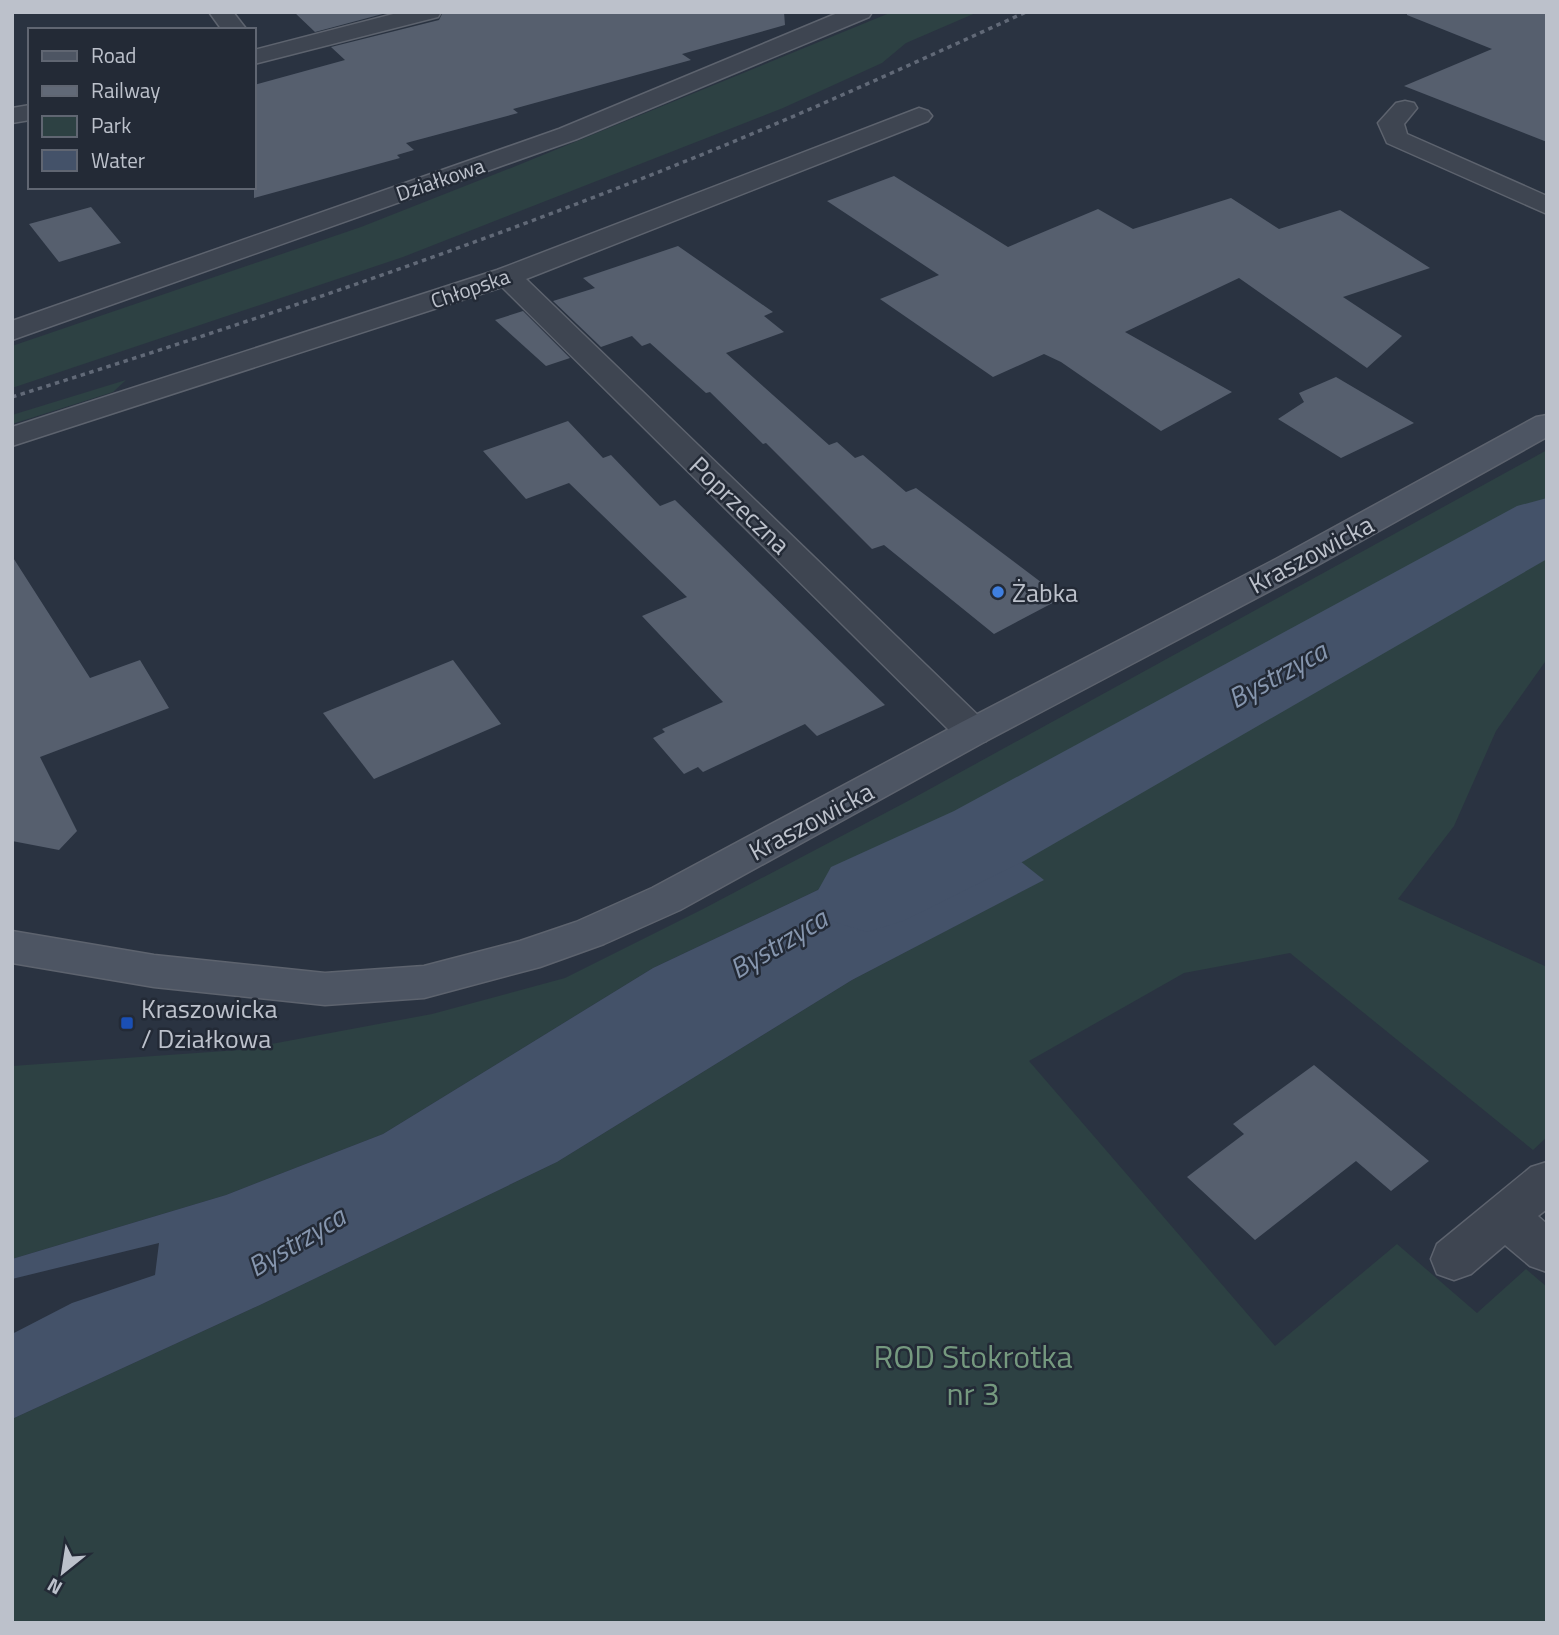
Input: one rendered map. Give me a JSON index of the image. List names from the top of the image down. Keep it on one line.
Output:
{"streets":{"street":["Działkowa","Chłopska","Poprzeczna","Kraszowicka"]},"crossings":[["Chłopska","Poprzeczna"],["Poprzeczna","Kraszowicka"]],"water":["Bystrzyca"],"parks":["ROD Stokrotka nr 3"],"places":{"other":["Żabka"],"transit":["Kraszowicka / Działkowa"]},"legend":["Road","Railway","Park","Water"],"north":"bottom left"}
